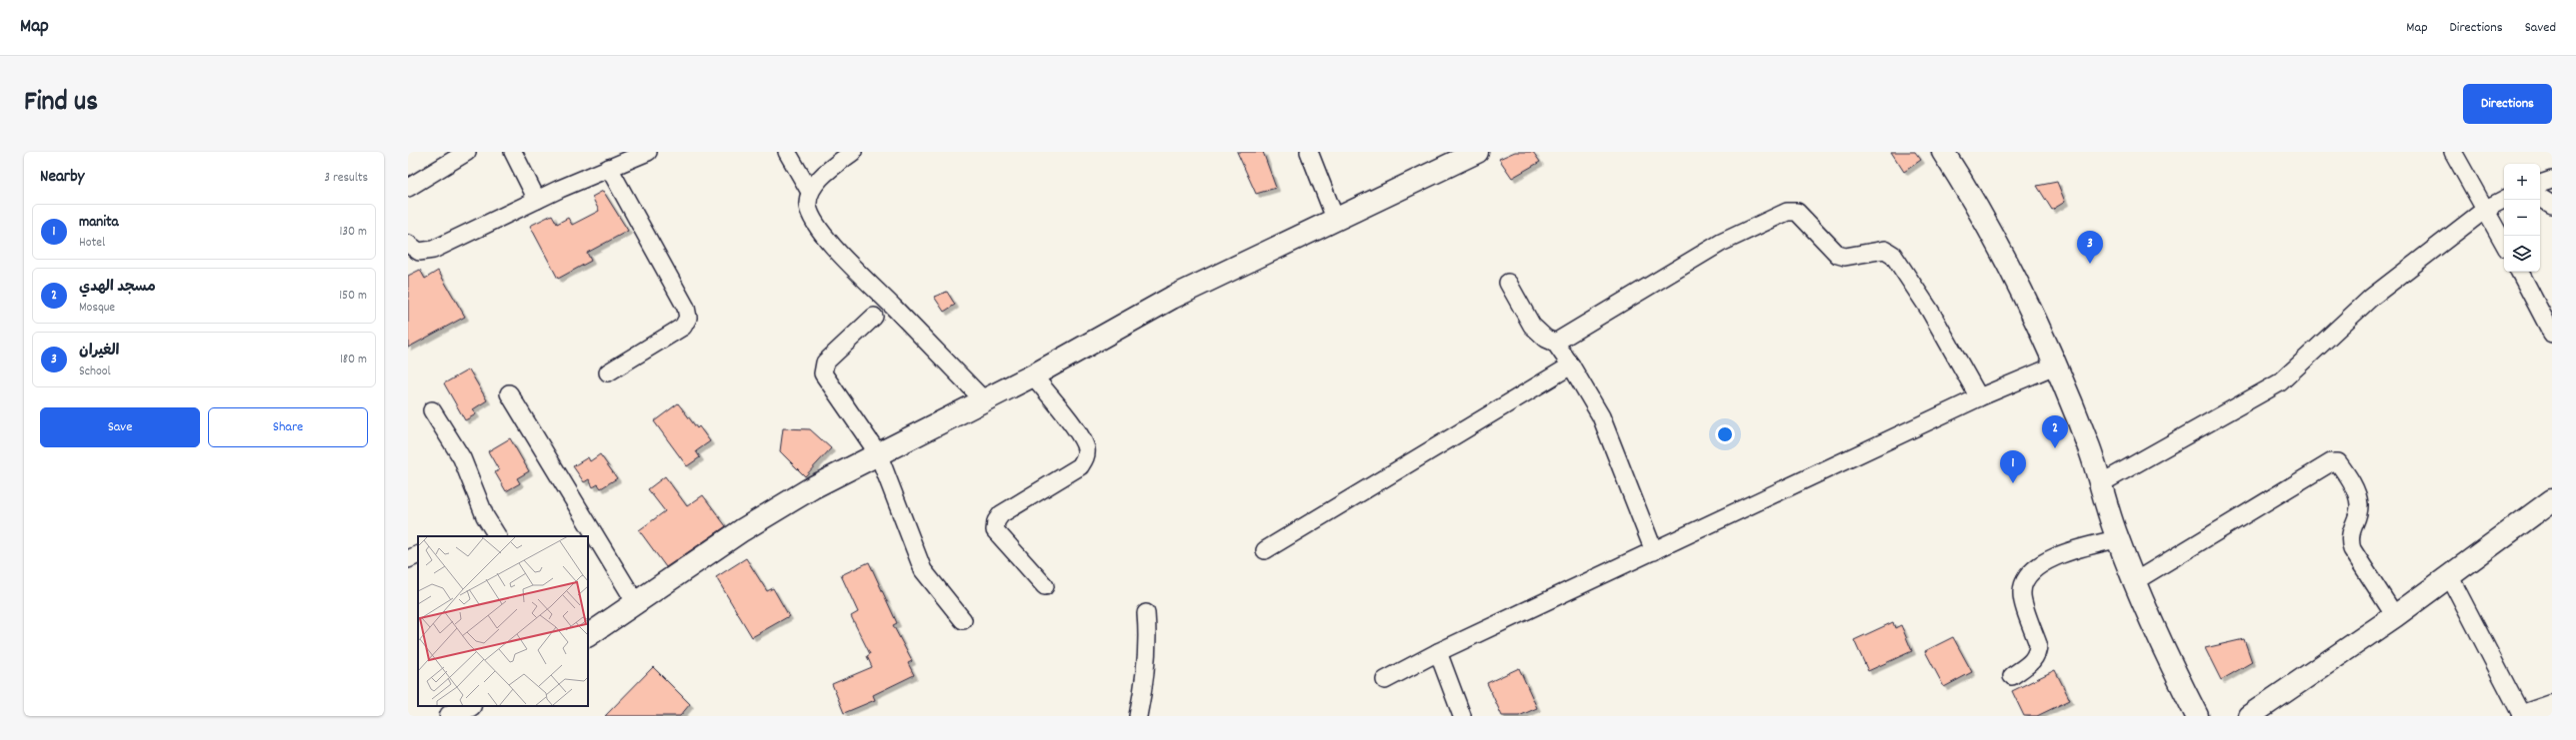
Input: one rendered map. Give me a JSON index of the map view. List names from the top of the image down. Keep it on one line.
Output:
{"page":{"header":"Map","nav":["Map","Directions","Saved"],"title":"Find us","buttons":["Directions",["Save","Share"]],"heading":["Nearby","3 results"],"map_buttons":["+","−"],"list":[{"mark":"1","name":"manita","note":"Hotel","value":"130 m"},{"mark":"2","name":"مسجد الهدي","note":"Mosque","value":"150 m"},{"mark":"3","name":"الغيران","note":"School","value":"180 m"}],"pins":["3","2","1"]}}
